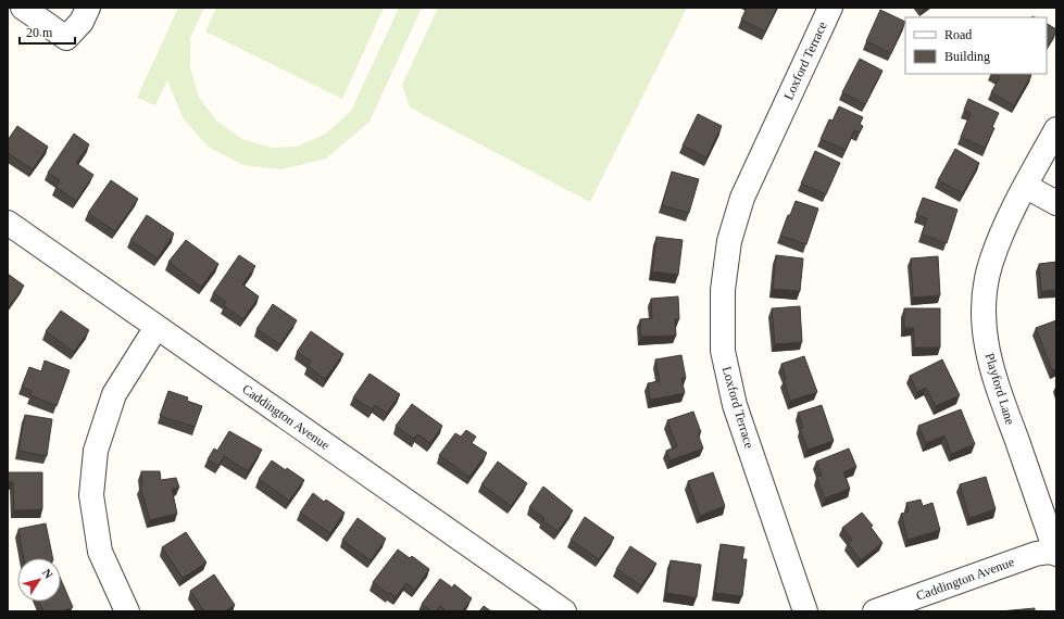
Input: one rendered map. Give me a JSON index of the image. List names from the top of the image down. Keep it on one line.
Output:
{"streets":{"street":["Loxford Terrace","Playford Lane","Caddington Avenue"]},"crossings":[["Playford Lane","Caddington Avenue"]],"legend":["Road","Building"],"scale_bar":"20 m","north":"top right"}
